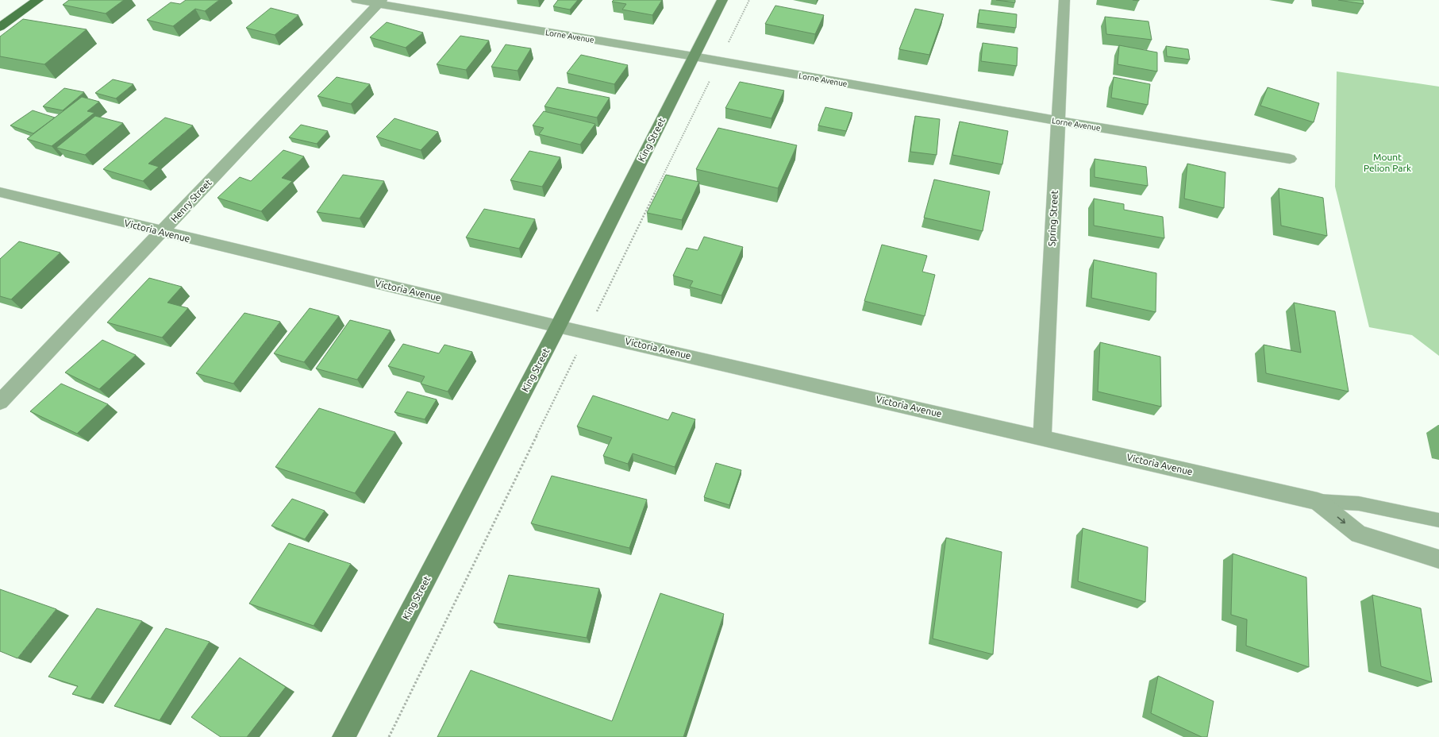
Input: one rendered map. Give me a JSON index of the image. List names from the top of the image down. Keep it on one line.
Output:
{"streets":{"street":["Lorne Avenue","King Street","Henry Street","Spring Street","Victoria Avenue"]},"crossings":[["Lorne Avenue","King Street"],["Lorne Avenue","Henry Street"],["Lorne Avenue","Spring Street"],["King Street","Victoria Avenue"],["Henry Street","Victoria Avenue"],["Spring Street","Victoria Avenue"]],"parks":["Mount Pelion Park"]}
